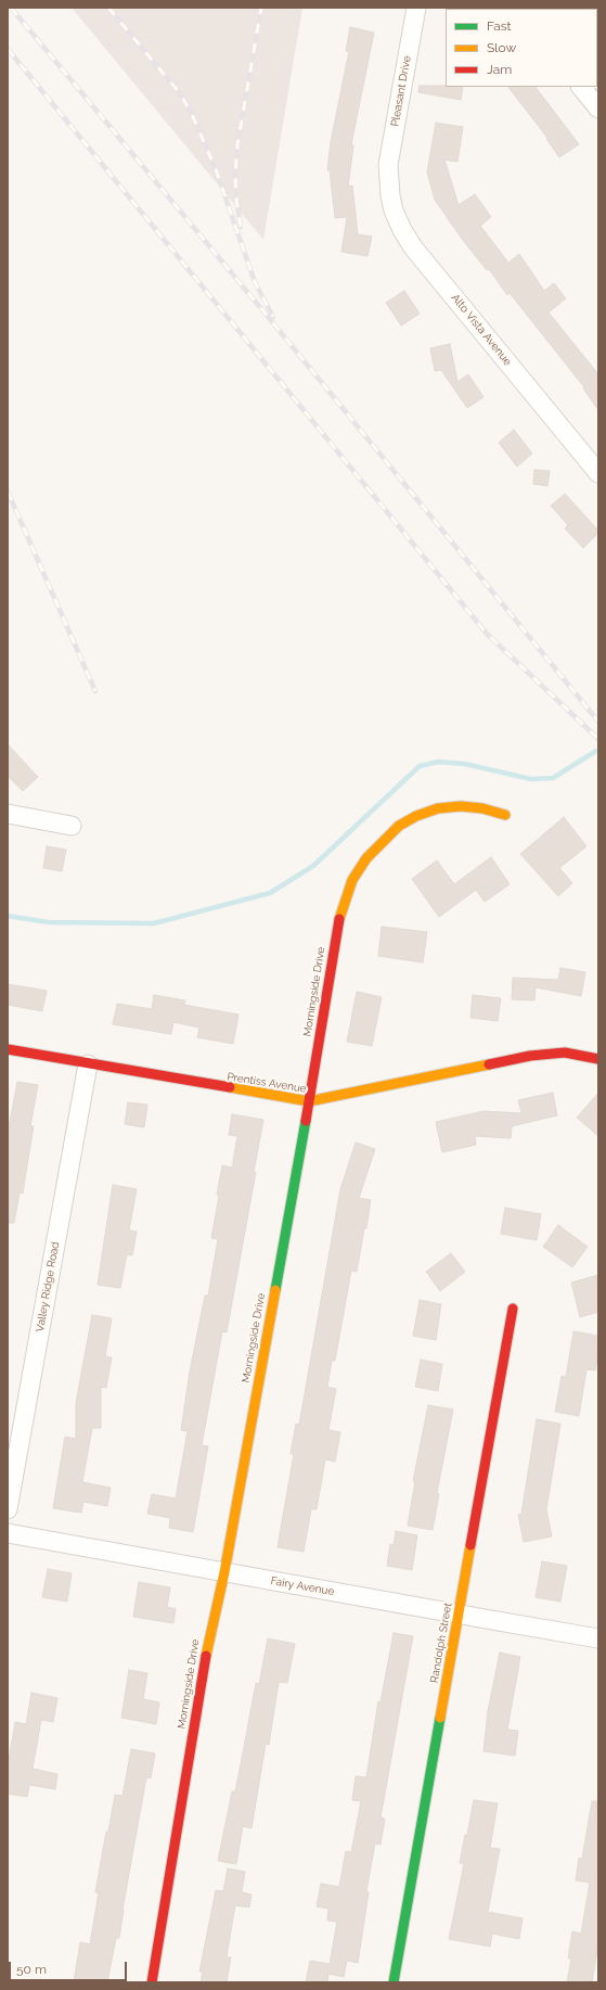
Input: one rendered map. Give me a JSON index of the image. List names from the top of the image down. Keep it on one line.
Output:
{"streets":{"street":["Pleasant Drive","Alto Vista Avenue","Morningside Drive","Prentiss Avenue","Valley Ridge Road","Fairy Avenue","Randolph Street"]},"crossings":[["Pleasant Drive","Alto Vista Avenue"],["Morningside Drive","Prentiss Avenue"],["Morningside Drive","Fairy Avenue"],["Prentiss Avenue","Valley Ridge Road"],["Fairy Avenue","Randolph Street"]],"legend":["Fast","Slow","Jam"],"scale_bar":"50 m"}
